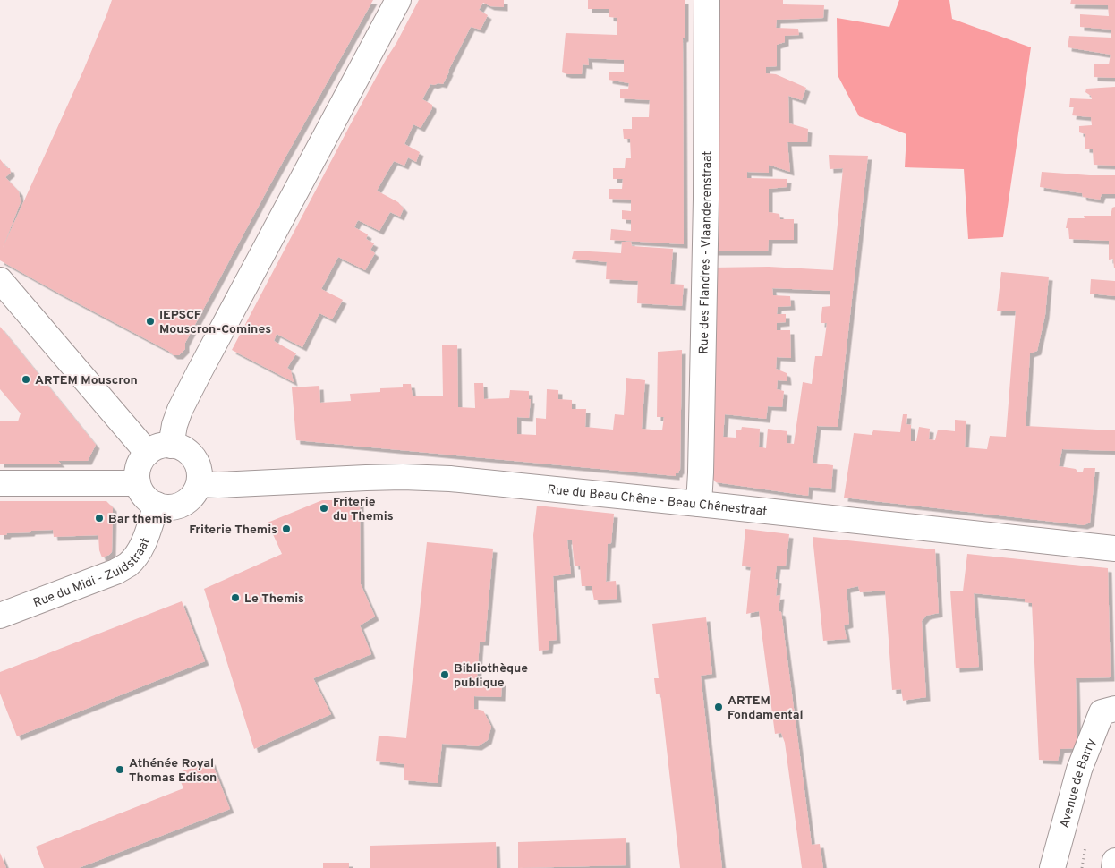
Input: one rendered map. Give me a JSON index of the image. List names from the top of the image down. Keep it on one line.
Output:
{"streets":{"street":["Rue des Flandres - Vlaanderenstraat","Rue du Beau Chêne - Beau Chênestraat","Rue du Midi - Zuidstraat","Avenue de Barry"]},"crossings":[["Rue des Flandres - Vlaanderenstraat","Rue du Beau Chêne - Beau Chênestraat"],["Rue du Beau Chêne - Beau Chênestraat","Rue du Midi - Zuidstraat"]],"places":["IEPSCF Mouscron-Comines","ARTEM Mouscron","Friterie du Themis","Bar themis","Friterie Themis","Le Themis","Bibliothèque publique","ARTEM Fondamental","Athénée Royal Thomas Edison"]}
